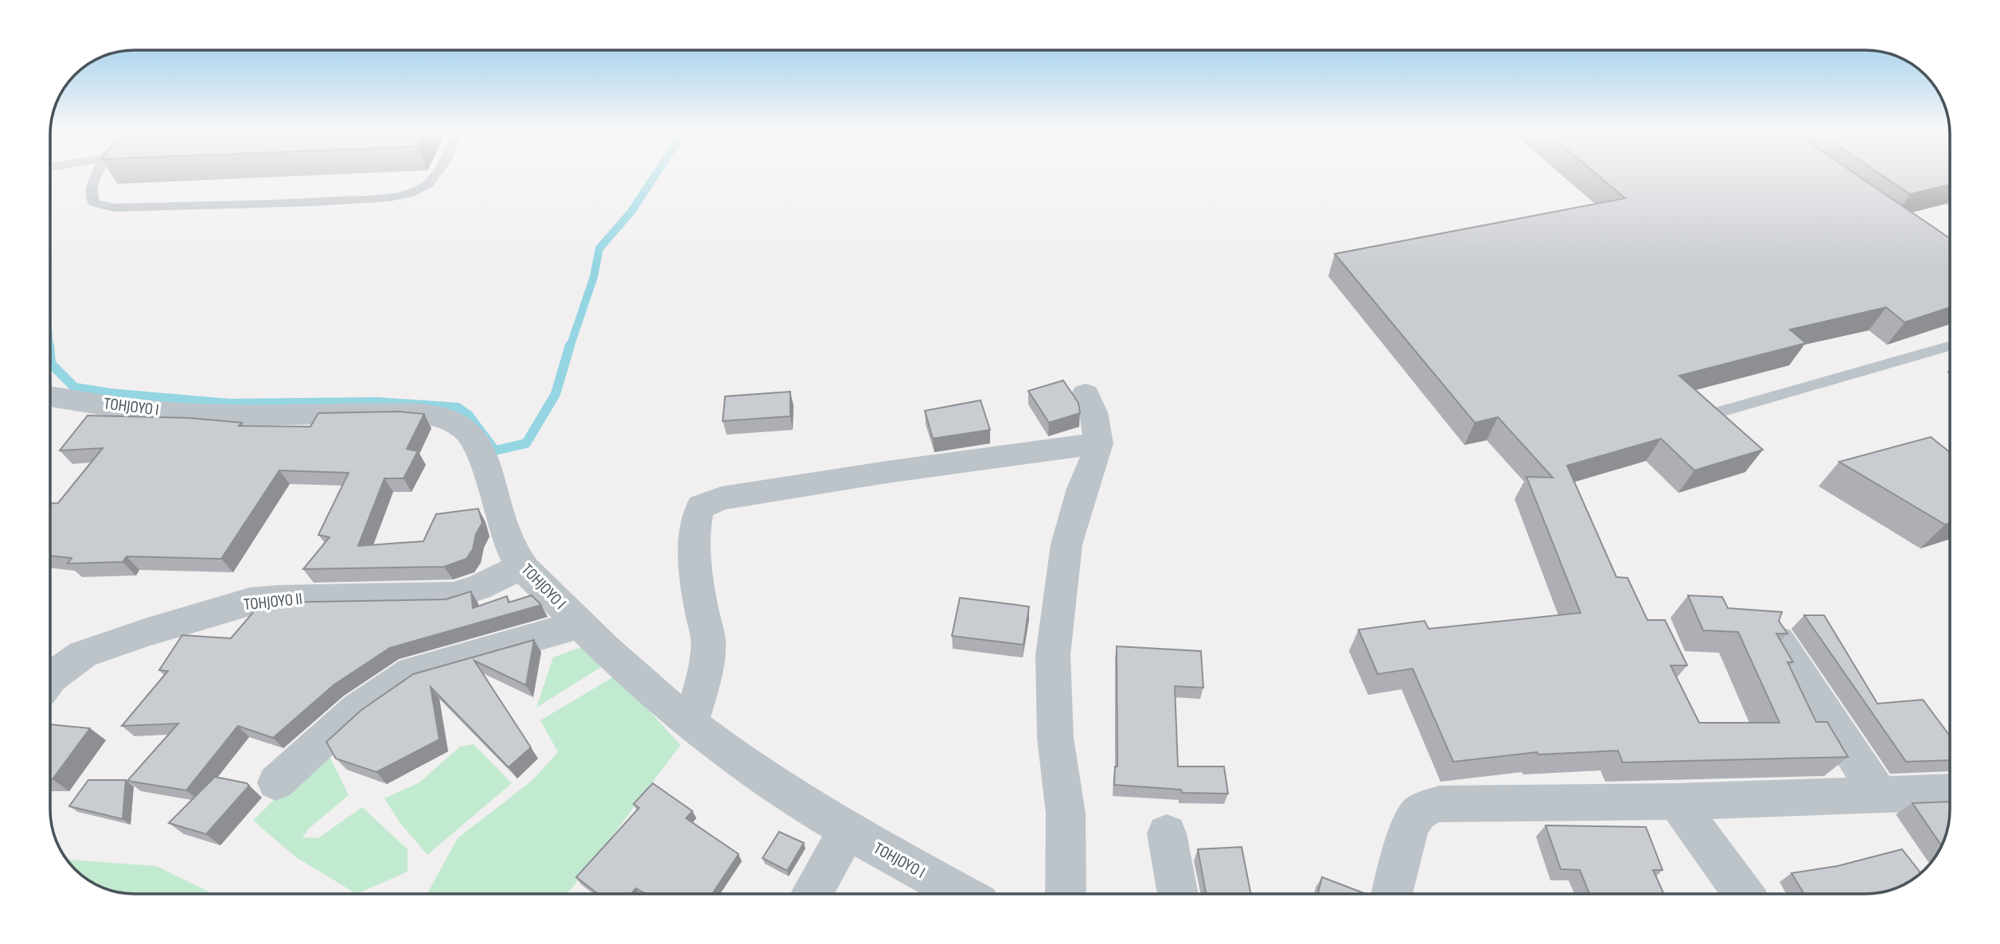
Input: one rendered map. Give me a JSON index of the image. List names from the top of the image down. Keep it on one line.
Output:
{"streets":{"street":["TOHJOYO I","TOHJOYO II"]},"crossings":[["TOHJOYO I","TOHJOYO II"]]}
